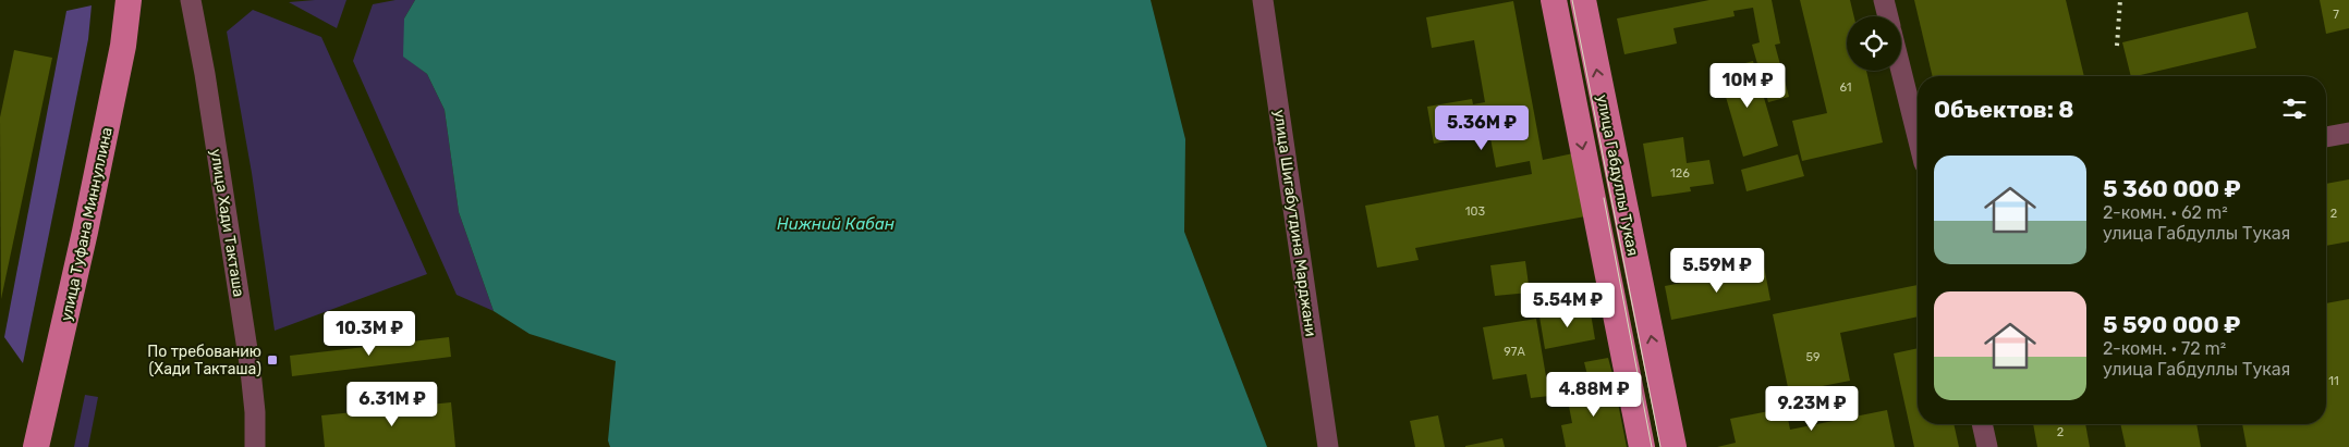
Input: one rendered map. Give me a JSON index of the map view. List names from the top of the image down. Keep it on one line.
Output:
{"streets":{"main road":["улица Габдуллы Тукая","улица Туфана Миннуллина"],"street":["улица Хади Такташа","улица Шигабутдина Марджани"]},"water":["Нижний Кабан"],"places":{"transit":["По требованию (Хади Такташа)"]},"house_numbers":["7","61","126","103","2","97А","59","11","2"],"page":{"price":["10M ₽","5.36M ₽","5.59M ₽","5.54M ₽","10.3M ₽","4.88M ₽","6.31M ₽","9.23M ₽"],"heading":"Объектов: 8","list":[{"name":"5 360 000 ₽","note":"2-комн. · 62 m² · улица Габдуллы Тукая"},{"name":"5 590 000 ₽","note":"2-комн. · 72 m² · улица Габдуллы Тукая"}]}}
